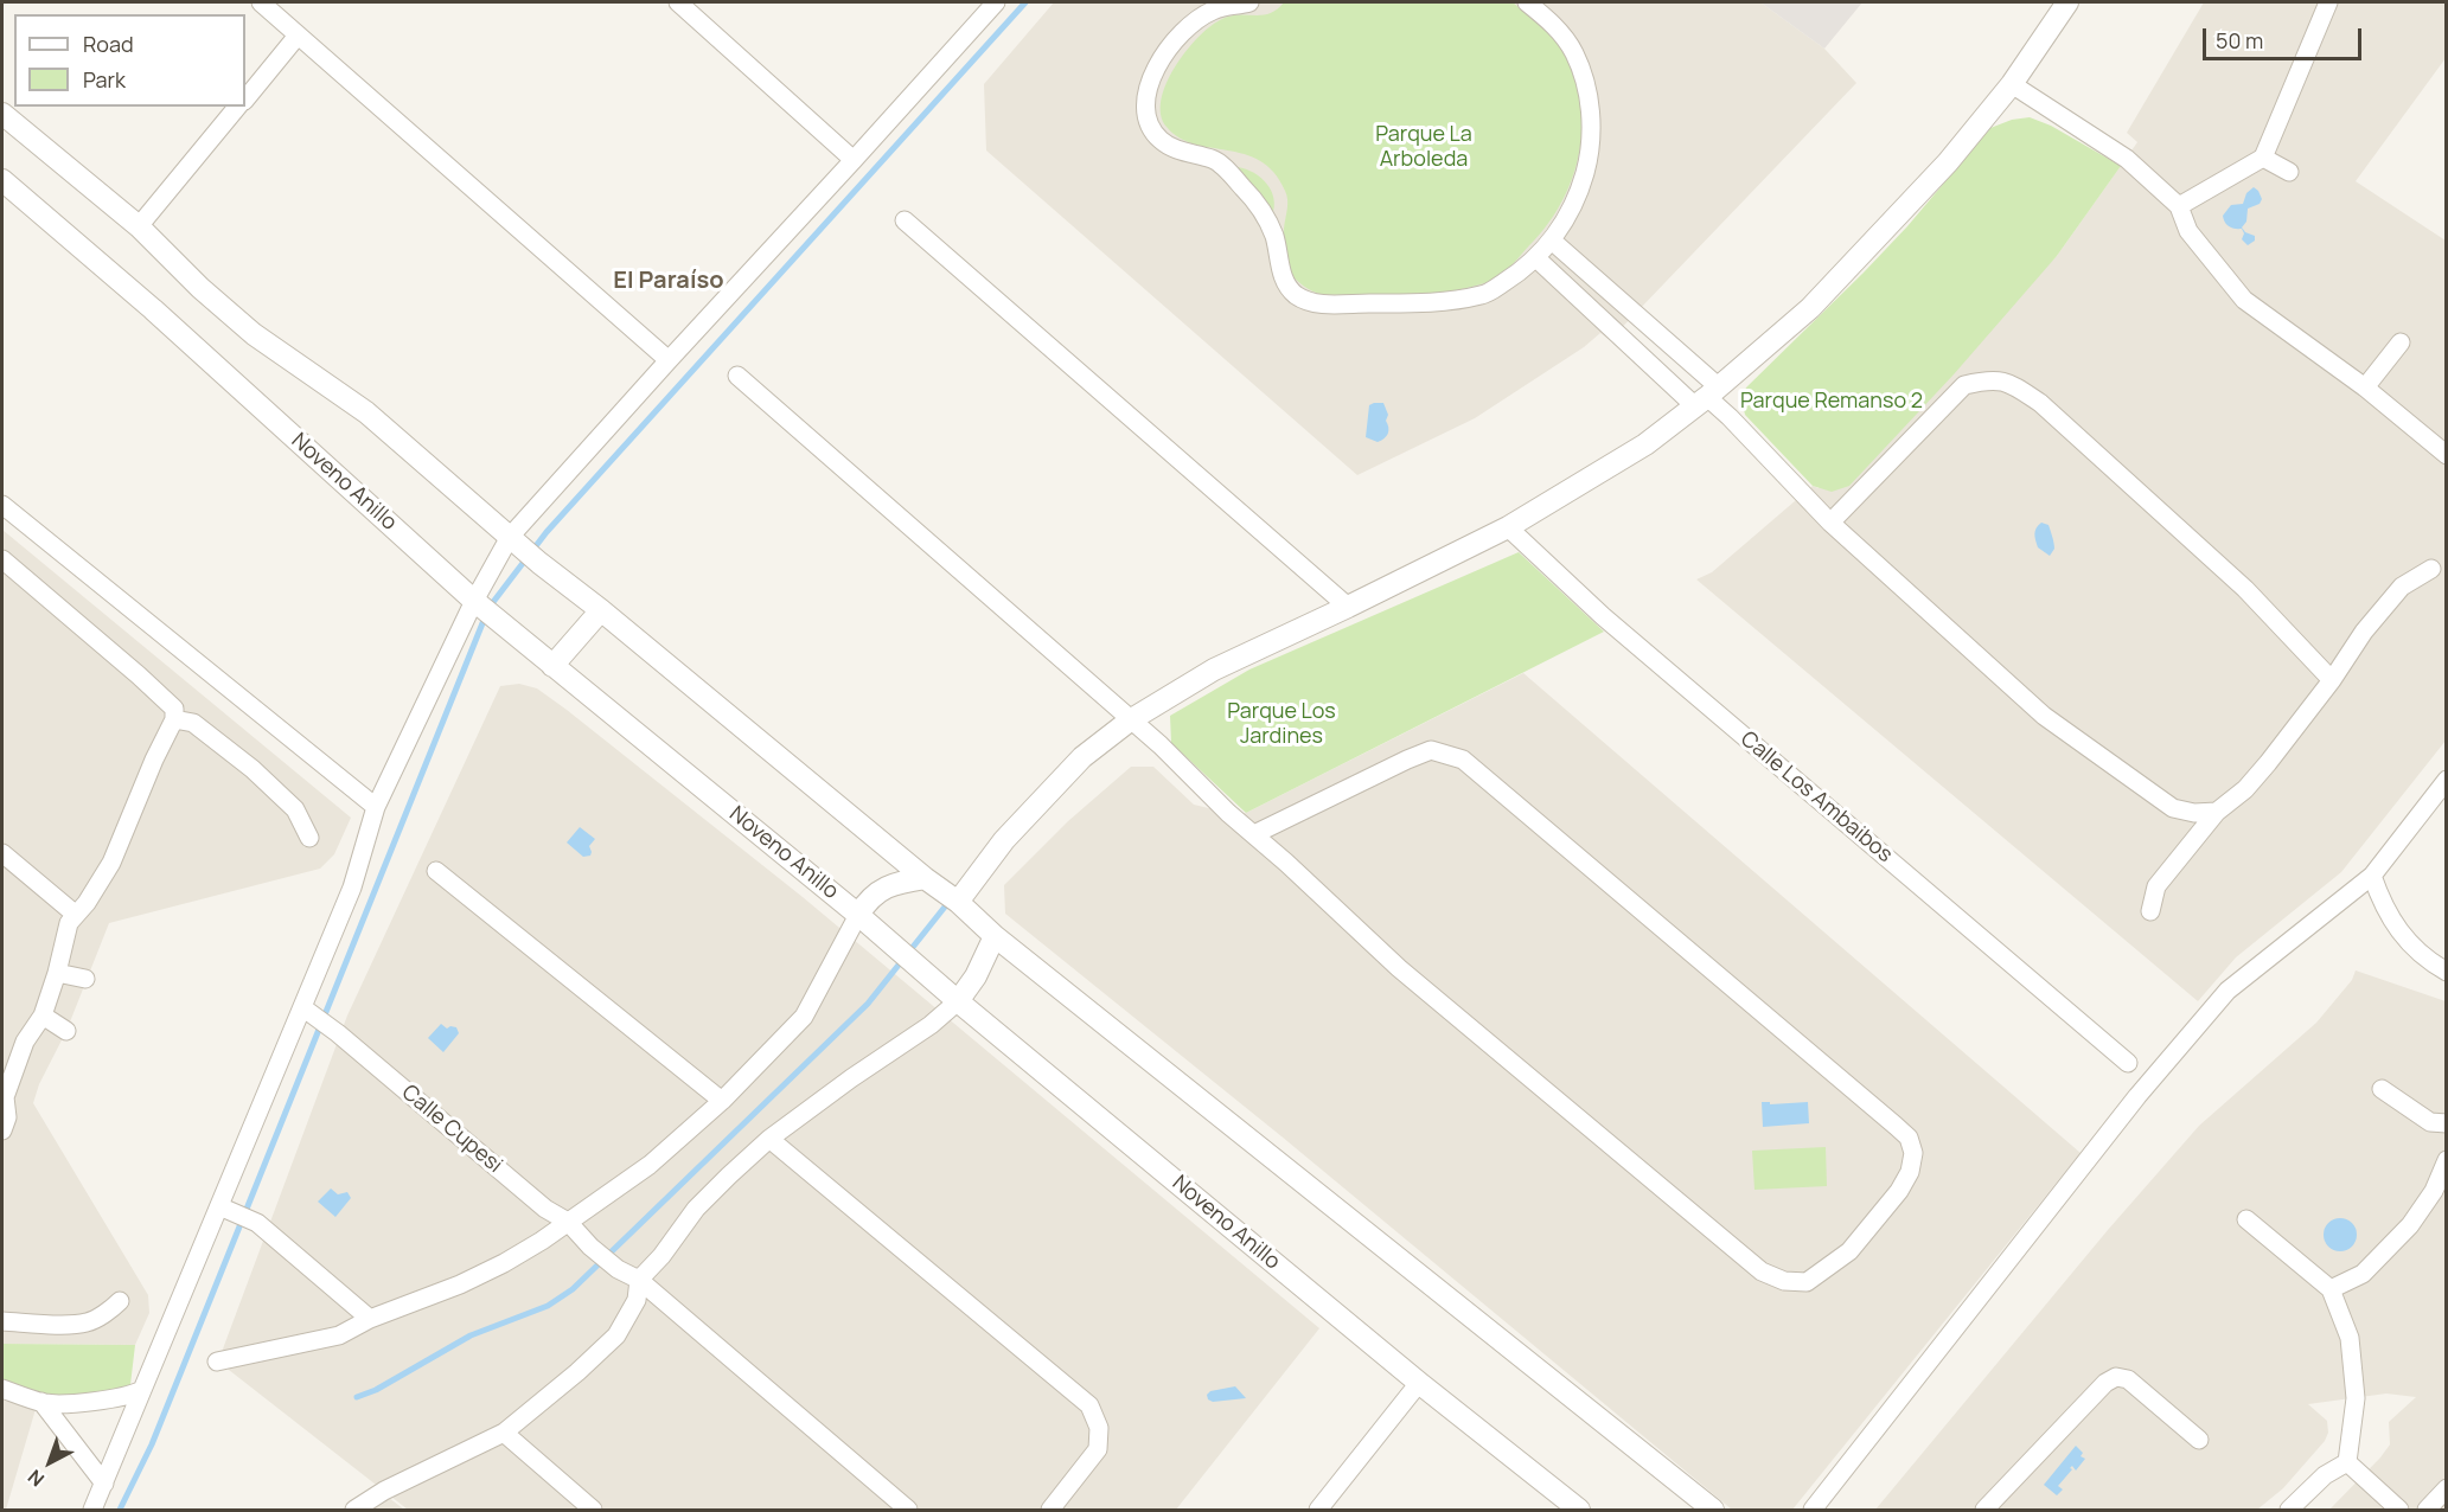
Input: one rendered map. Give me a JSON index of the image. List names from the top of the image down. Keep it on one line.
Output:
{"streets":{"street":["Noveno Anillo","Calle Los Ambaibos","Calle Cupesi"]},"districts":["El Paraíso"],"parks":["Parque La Arboleda","Parque Remanso 2","Parque Los Jardines"],"legend":["Road","Park"],"scale_bar":"50 m","north":"bottom left"}
